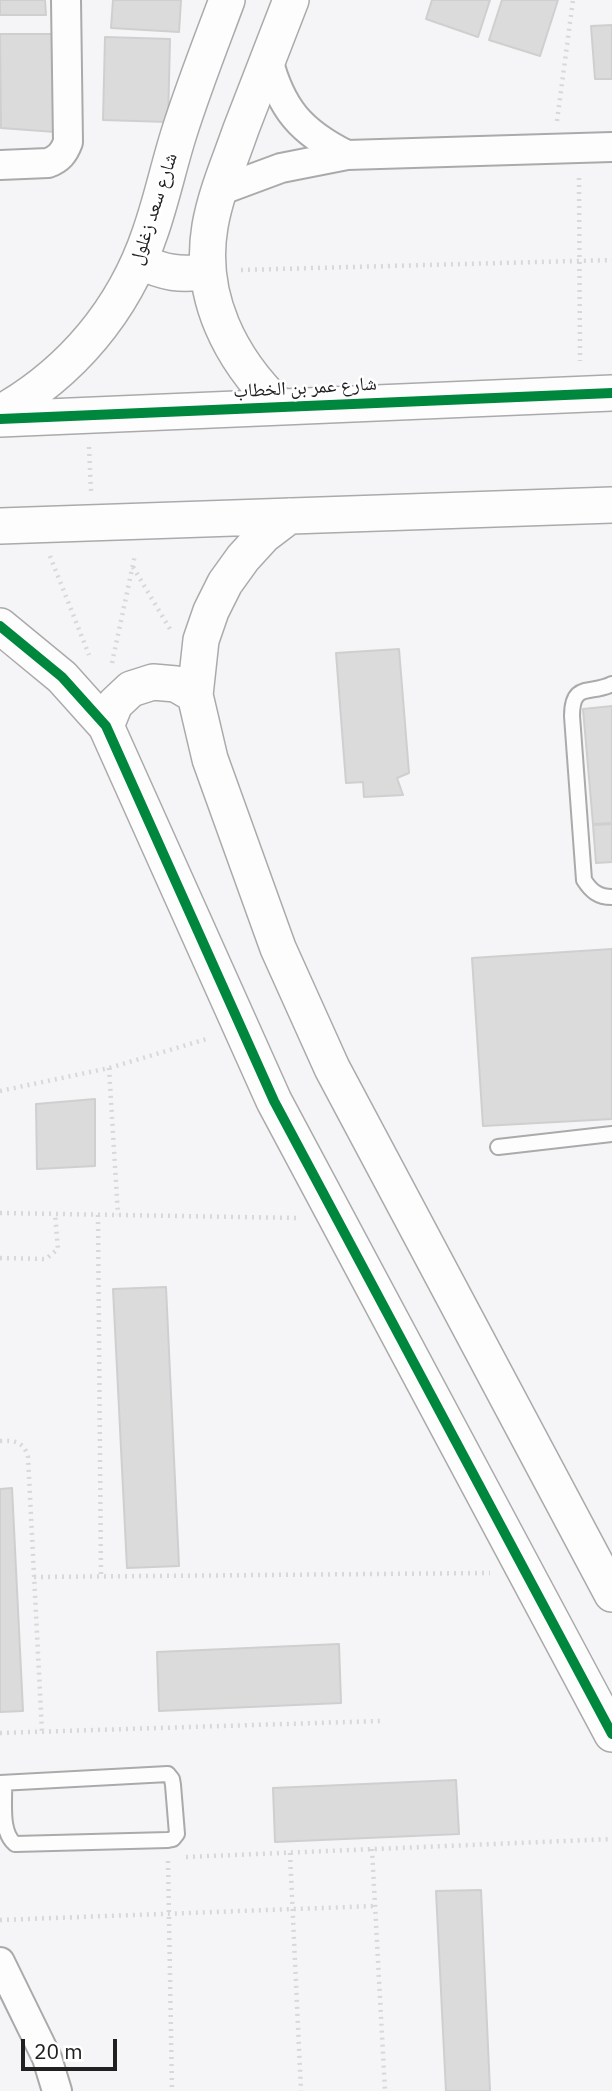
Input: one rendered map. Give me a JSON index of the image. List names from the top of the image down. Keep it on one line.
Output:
{"streets":{"street":["شارع سعد زغلول","شارع عمر بن الخطاب"]},"scale_bar":"20 m"}
